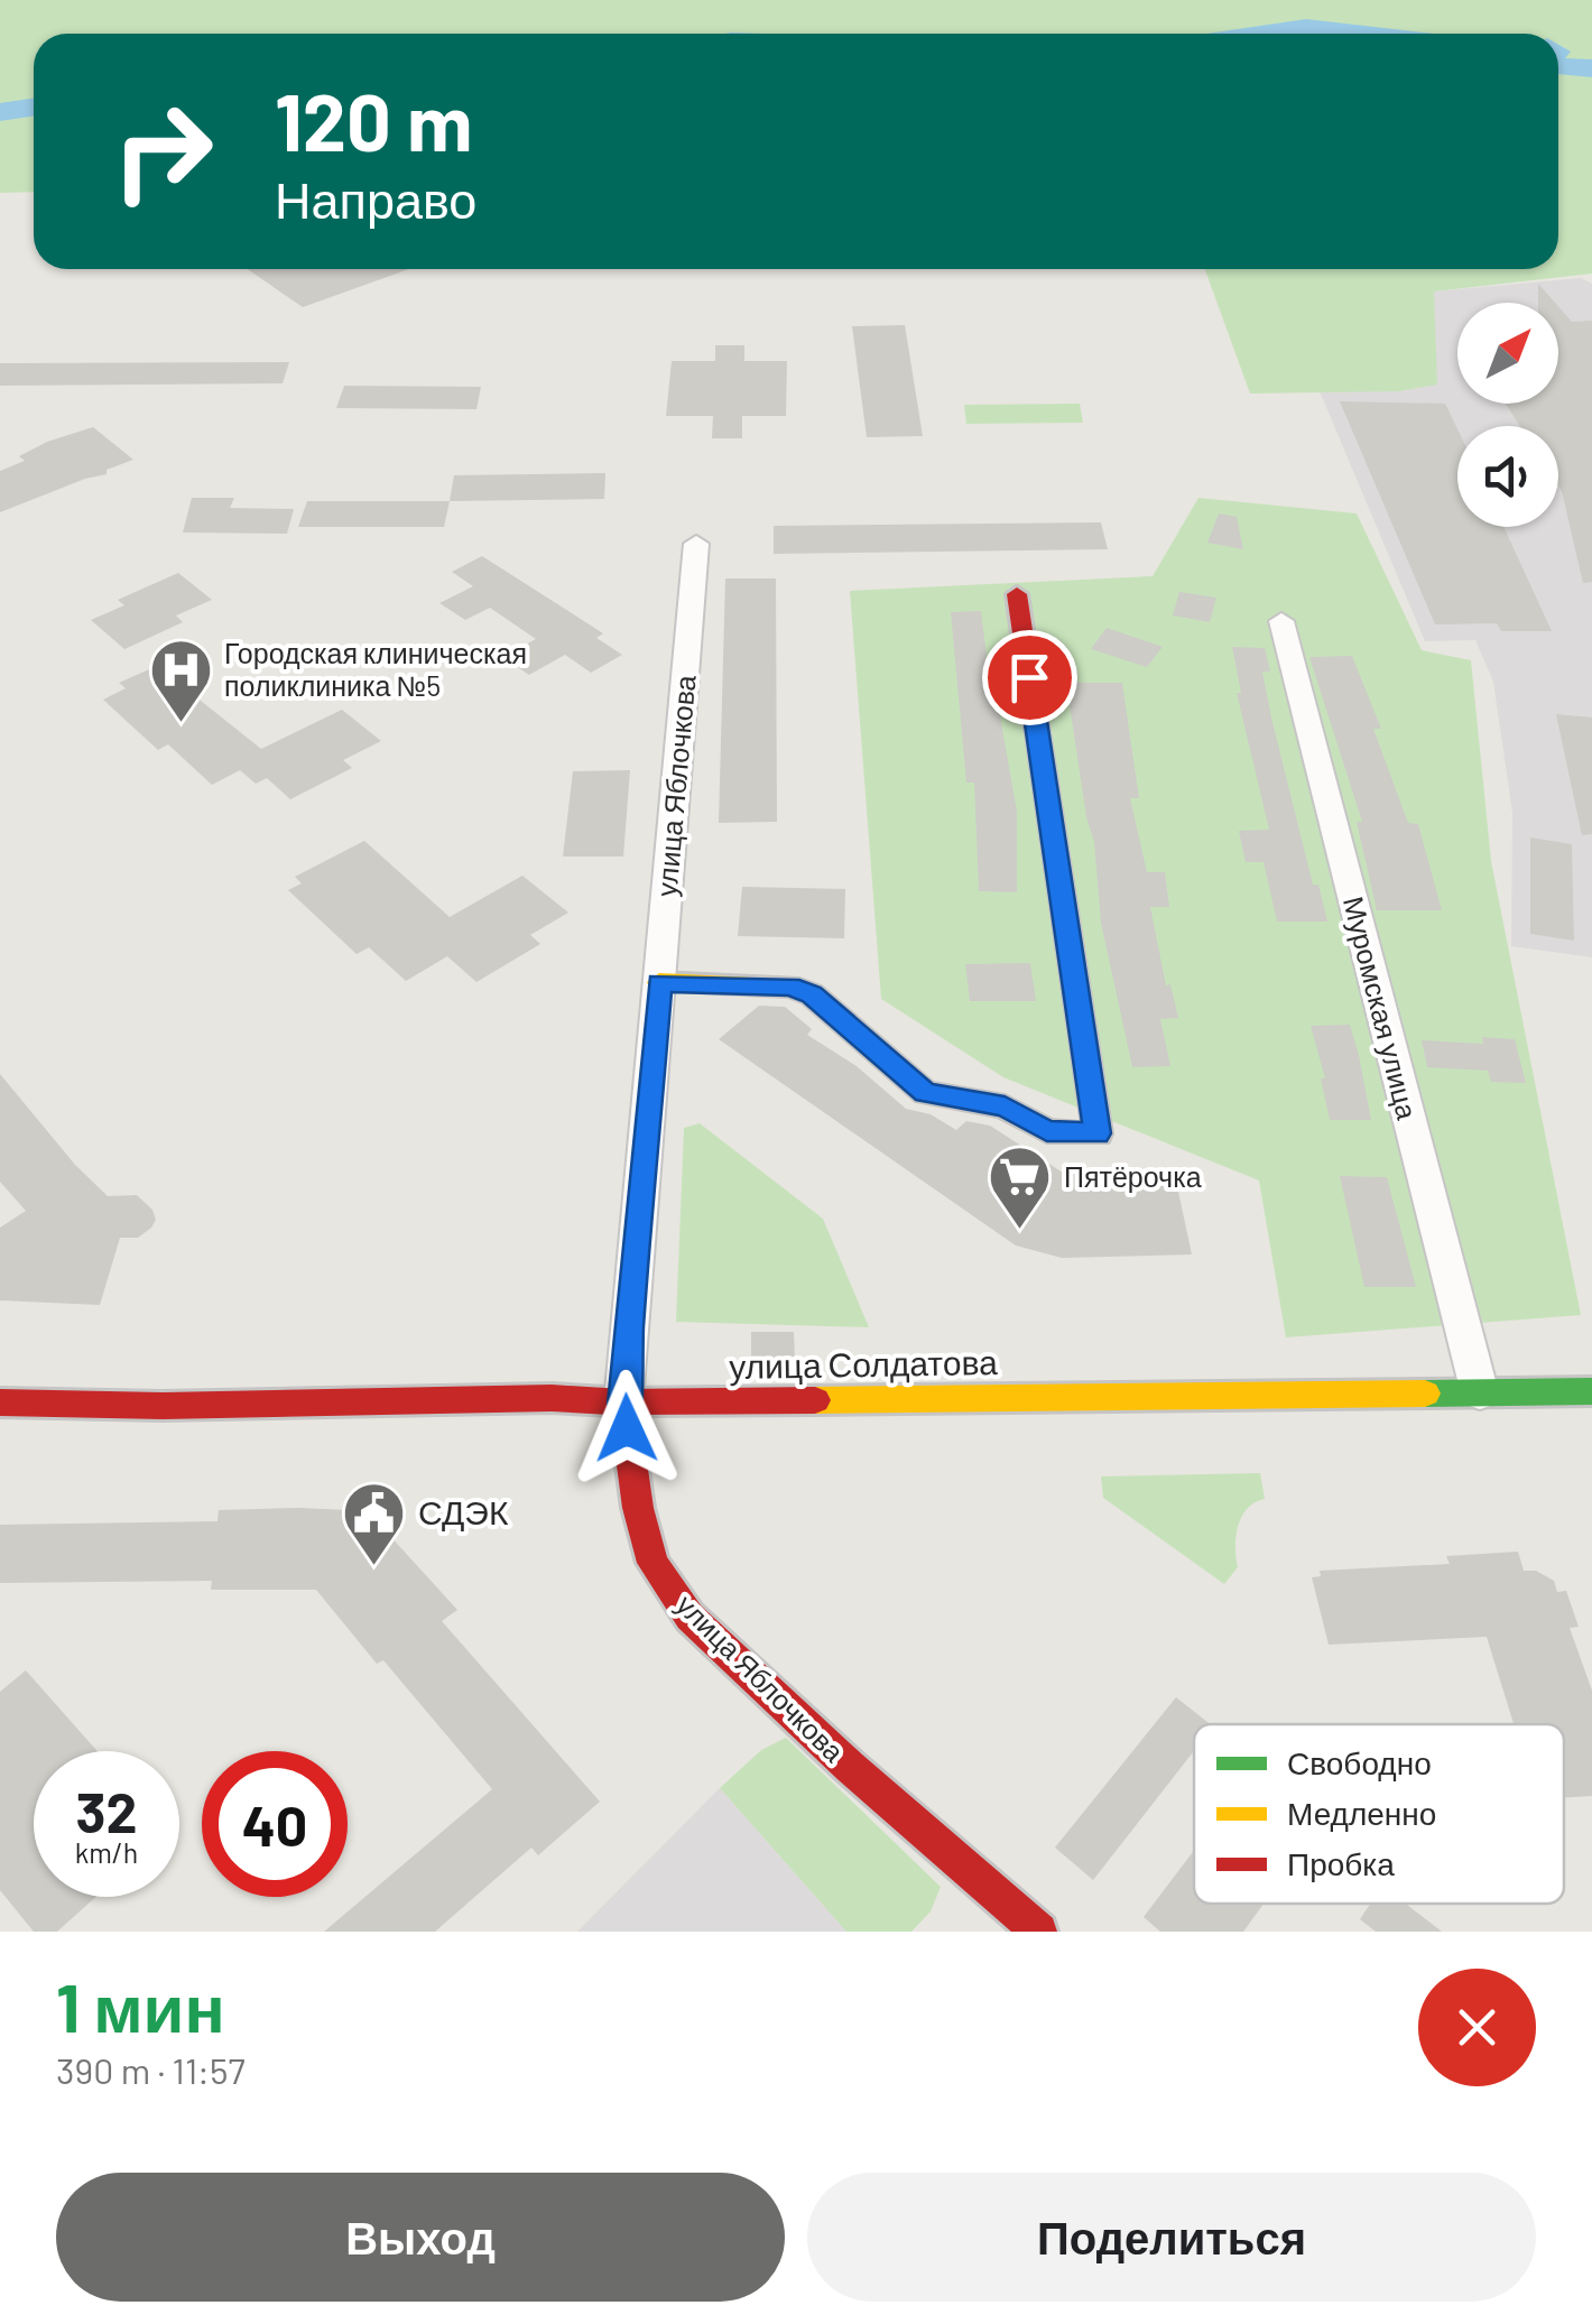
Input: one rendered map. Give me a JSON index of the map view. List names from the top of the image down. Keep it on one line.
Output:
{"streets":{"street":["улица Яблочкова","Муромская улица","улица Солдатова"]},"crossings":[["улица Яблочкова","улица Солдатова"],["Муромская улица","улица Солдатова"]],"places":{"hospital":["Городская клиническая поликлиника №5"],"supermarket":["Пятёрочка"],"public building":["СДЭК"]},"legend":["Свободно","Медленно","Пробка"],"north":"top right","page":{"turn":["120 m","Направо"],"speed":"32 km/h","limit":"40","heading":["1 мин","390 m · 11:57"],"buttons":["Выход","Поделиться"]}}
